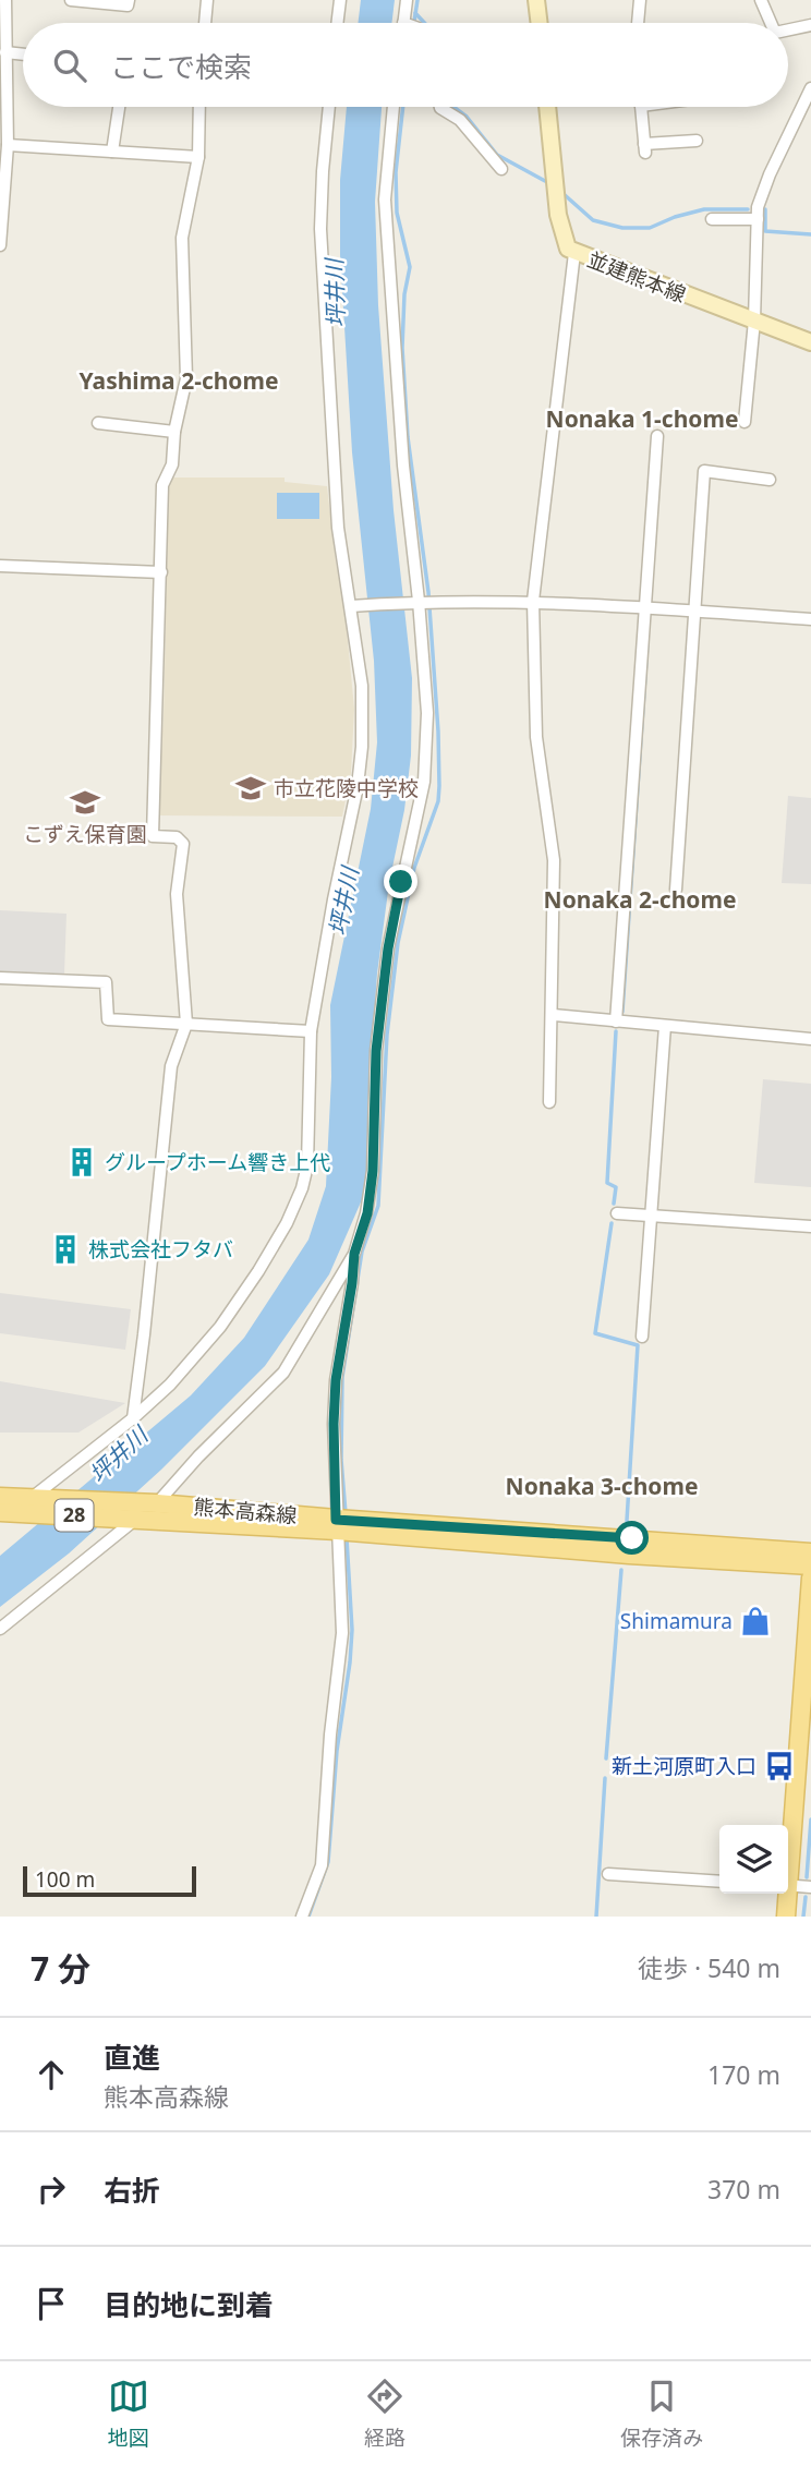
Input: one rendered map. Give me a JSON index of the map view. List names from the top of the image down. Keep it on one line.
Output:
{"streets":{"main road":["並建熊本線","熊本高森線","28"]},"districts":["Yashima 2-chome","Nonaka 1-chome","Nonaka 2-chome","Nonaka 3-chome"],"water":["坪井川"],"places":{"school or university":["市立花陵中学校","こずえ保育園"],"building":["グループホーム響き上代","株式会社フタバ"],"shop":["Shimamura"],"bus stop":["新土河原町入口"]},"scale_bar":"100 m","page":{"search":"ここで検索","scale":"100 m","heading":["7 分","徒歩 · 540 m"],"list":[["直進","熊本高森線","170 m"],["右折","370 m"],"目的地に到着"],"nav":["地図","経路","保存済み"]}}
